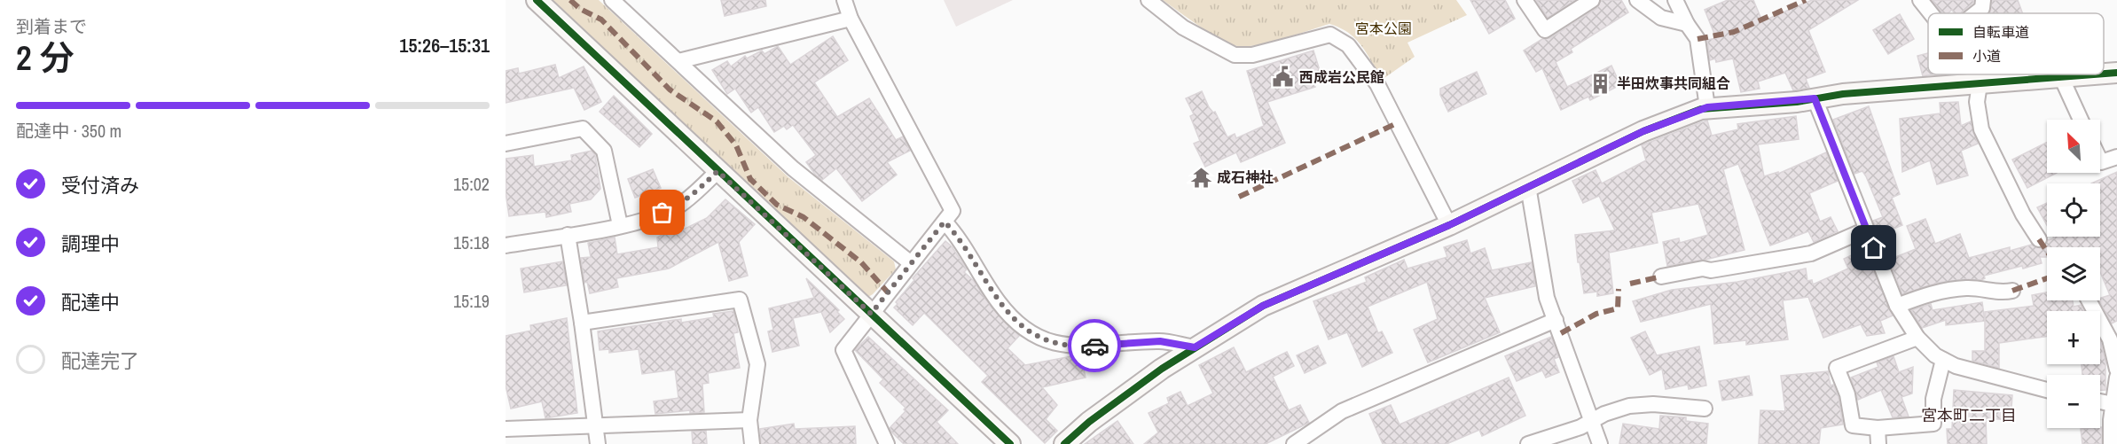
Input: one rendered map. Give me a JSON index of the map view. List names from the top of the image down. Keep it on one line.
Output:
{"districts":["宮本町二丁目"],"parks":["宮本公園"],"places":{"public building":["西成岩公民館"],"building":["半田炊事共同組合"],"temple":["成石神社"]},"legend":["自転車道","小道"],"north":"top left","page":{"heading":["2 分","到着まで","15:26–15:31"],"bar":"配達中 · 350 m","map_buttons":["+","−"],"list":[["受付済み","15:02"],["調理中","15:18"],["配達中","15:19"],"配達完了"]}}
